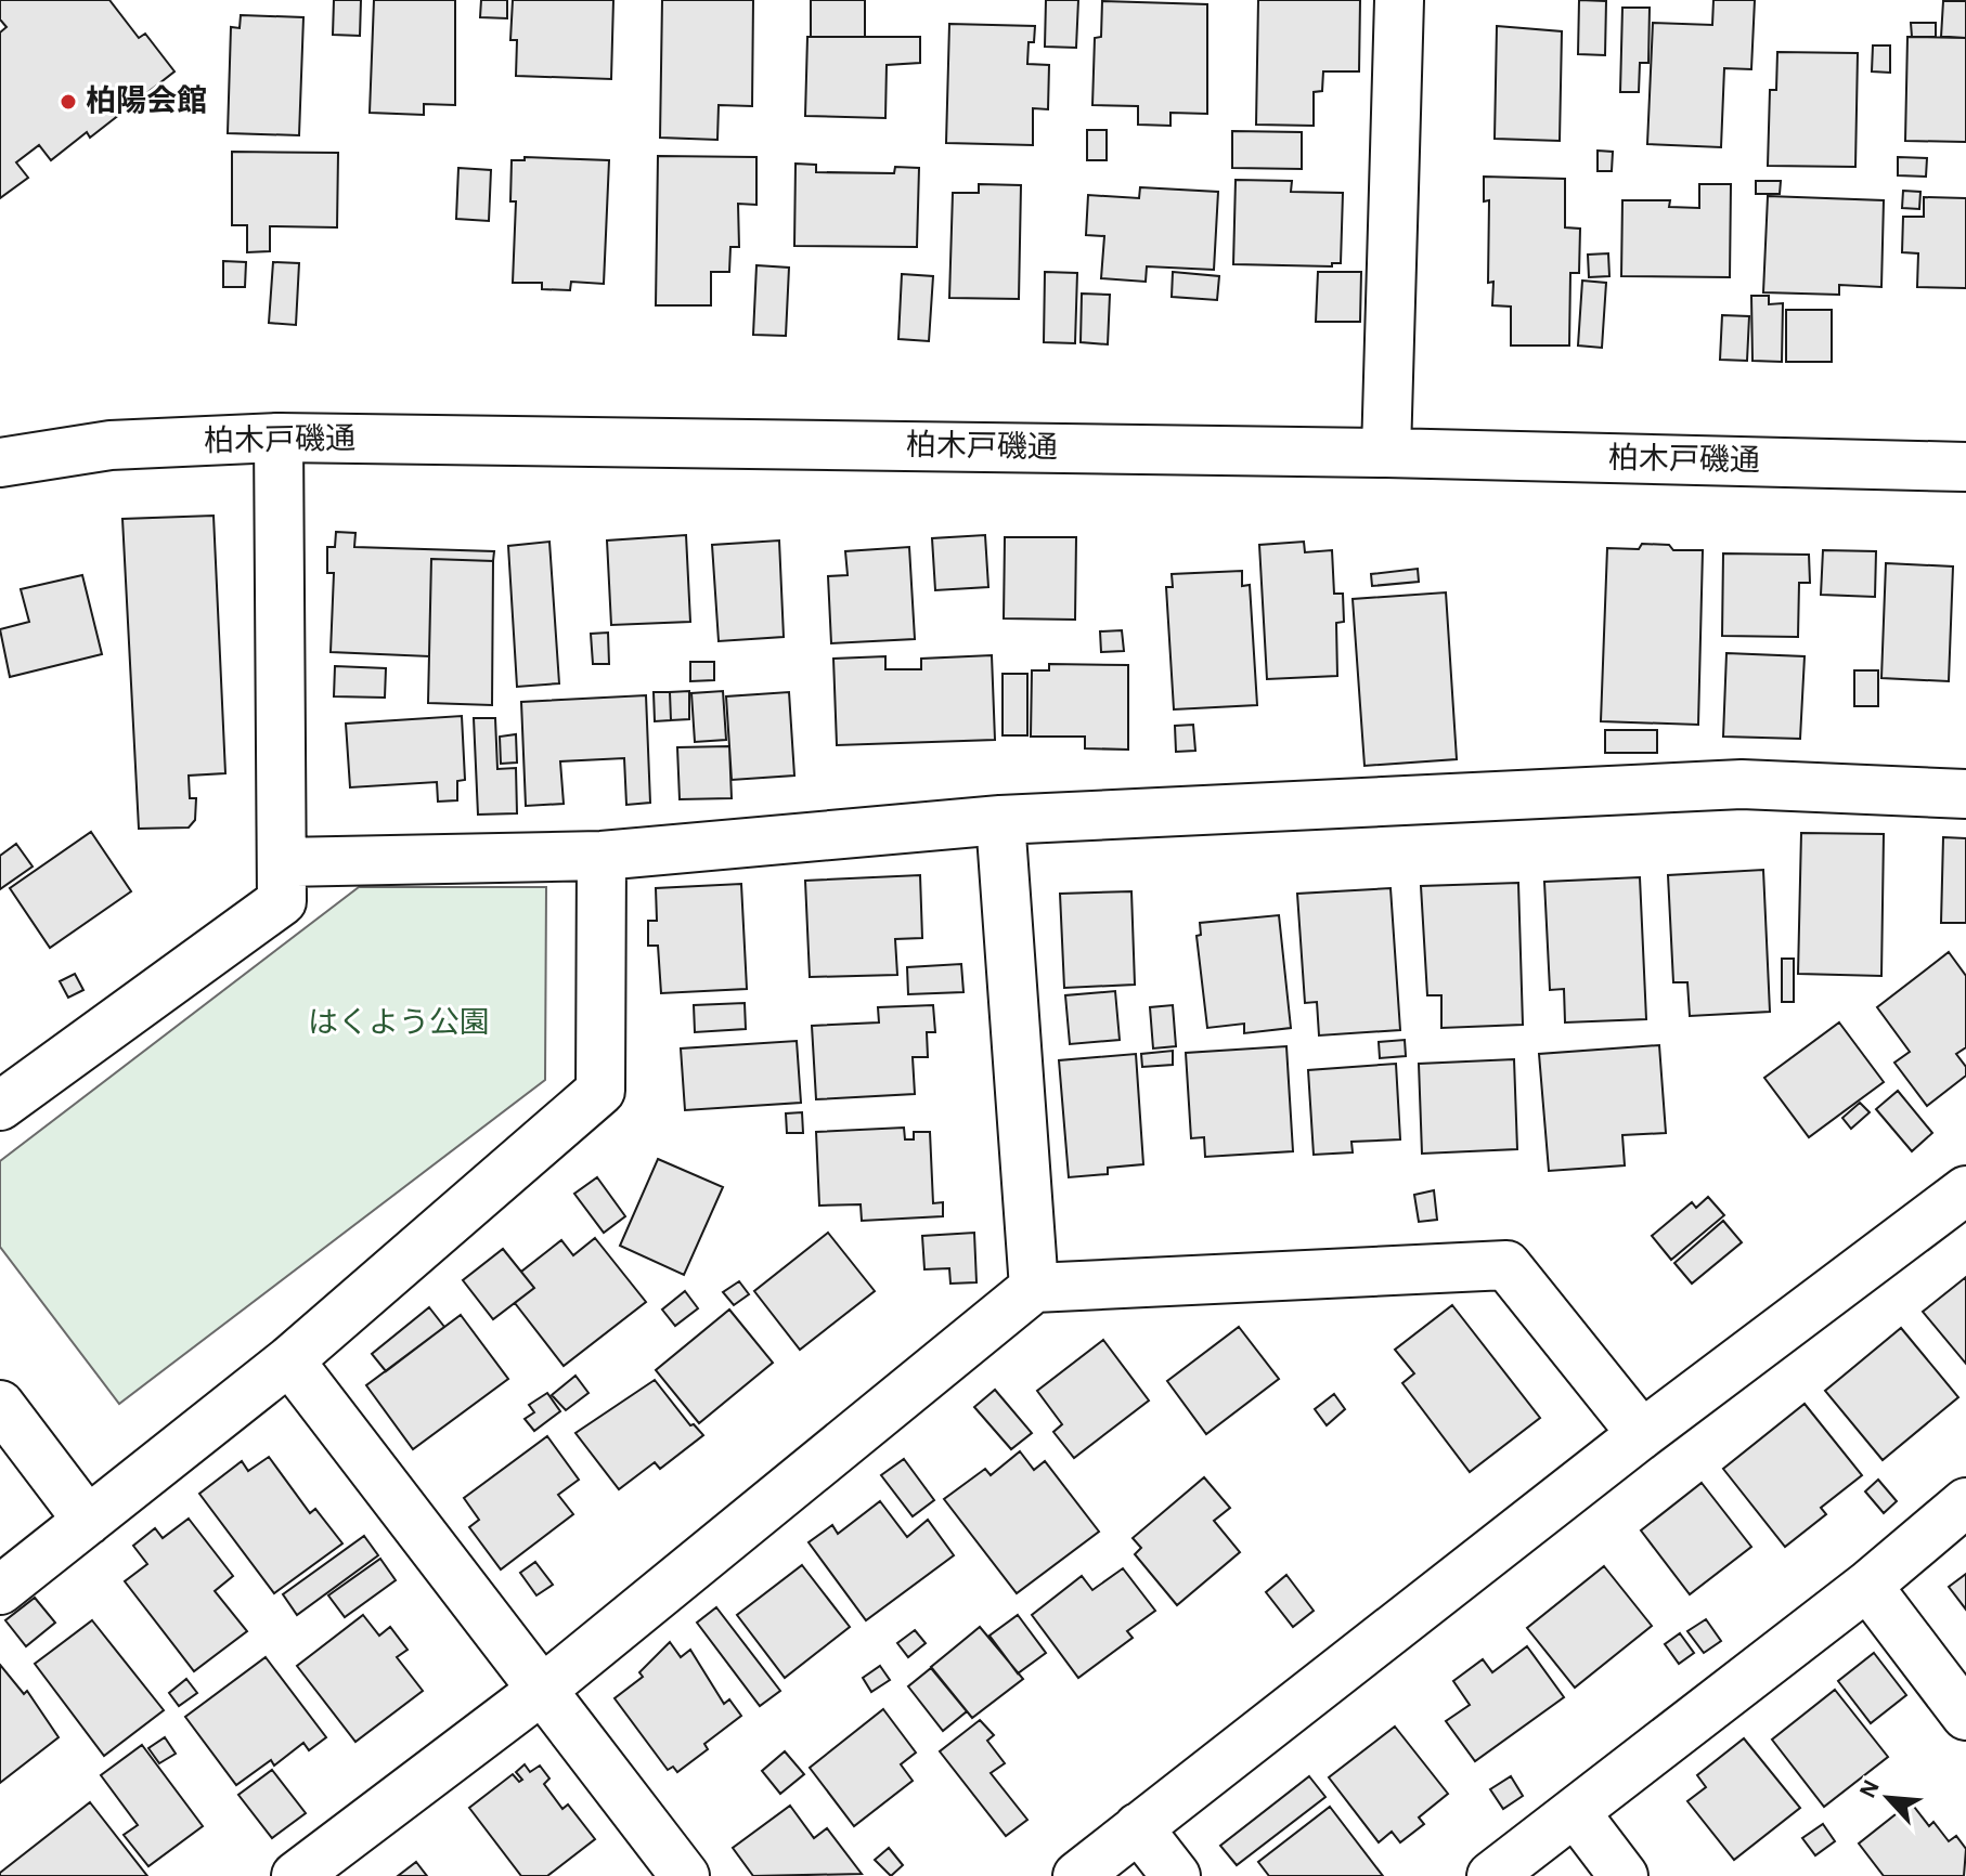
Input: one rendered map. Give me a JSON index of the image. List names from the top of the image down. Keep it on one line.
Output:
{"streets":{"street":["柏木戸磯通"]},"parks":["はくよう公園"],"places":["柏陽会館"],"north":"top left"}
